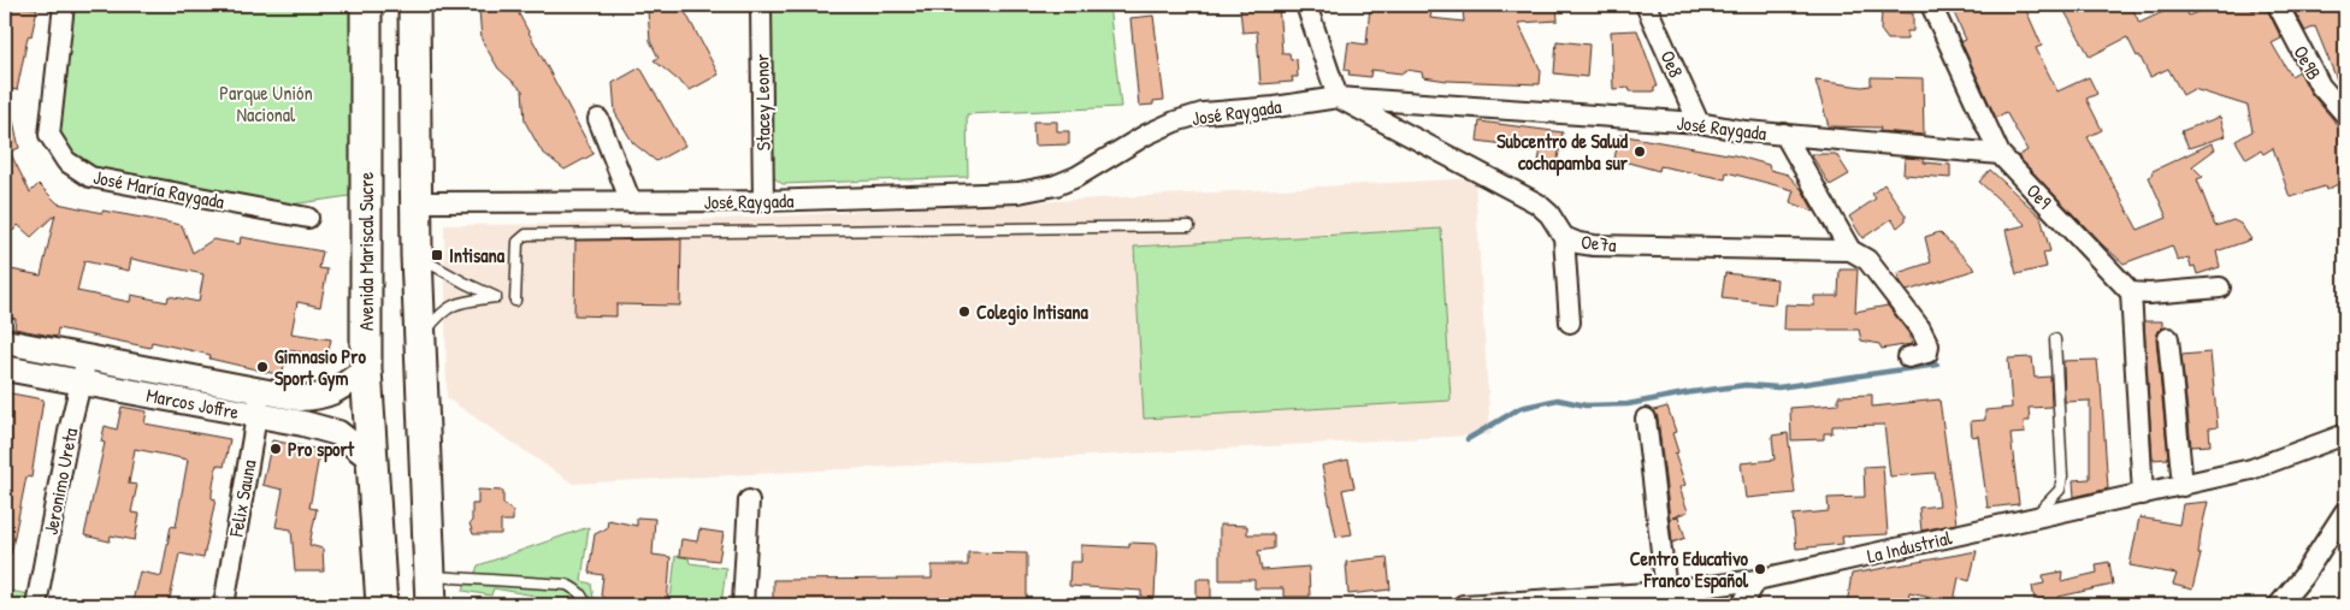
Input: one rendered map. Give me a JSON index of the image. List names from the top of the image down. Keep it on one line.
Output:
{"streets":{"main road":["Avenida Mariscal Sucre"],"street":["Oe9B","Oe8","Stacey Leonor","José Raygada","José María Raygada","Oe9","Oe7a","Marcos Joffre","Jeronimo Ureta","Felix Sauna","La Industrial"]},"crossings":[["Oe8","José Raygada"],["Stacey Leonor","José Raygada"],["José Raygada","Oe9"],["José Raygada","Oe7a"],["Avenida Mariscal Sucre","Marcos Joffre"],["Marcos Joffre","Jeronimo Ureta"],["Marcos Joffre","Felix Sauna"]],"parks":["Parque Unión Nacional"],"places":{"other":["Subcentro de Salud cochapamba sur","Colegio Intisana","Gimnasio Pro Sport Gym","Pro sport","Centro Educativo Franco Español"],"transit":["Intisana"]}}
